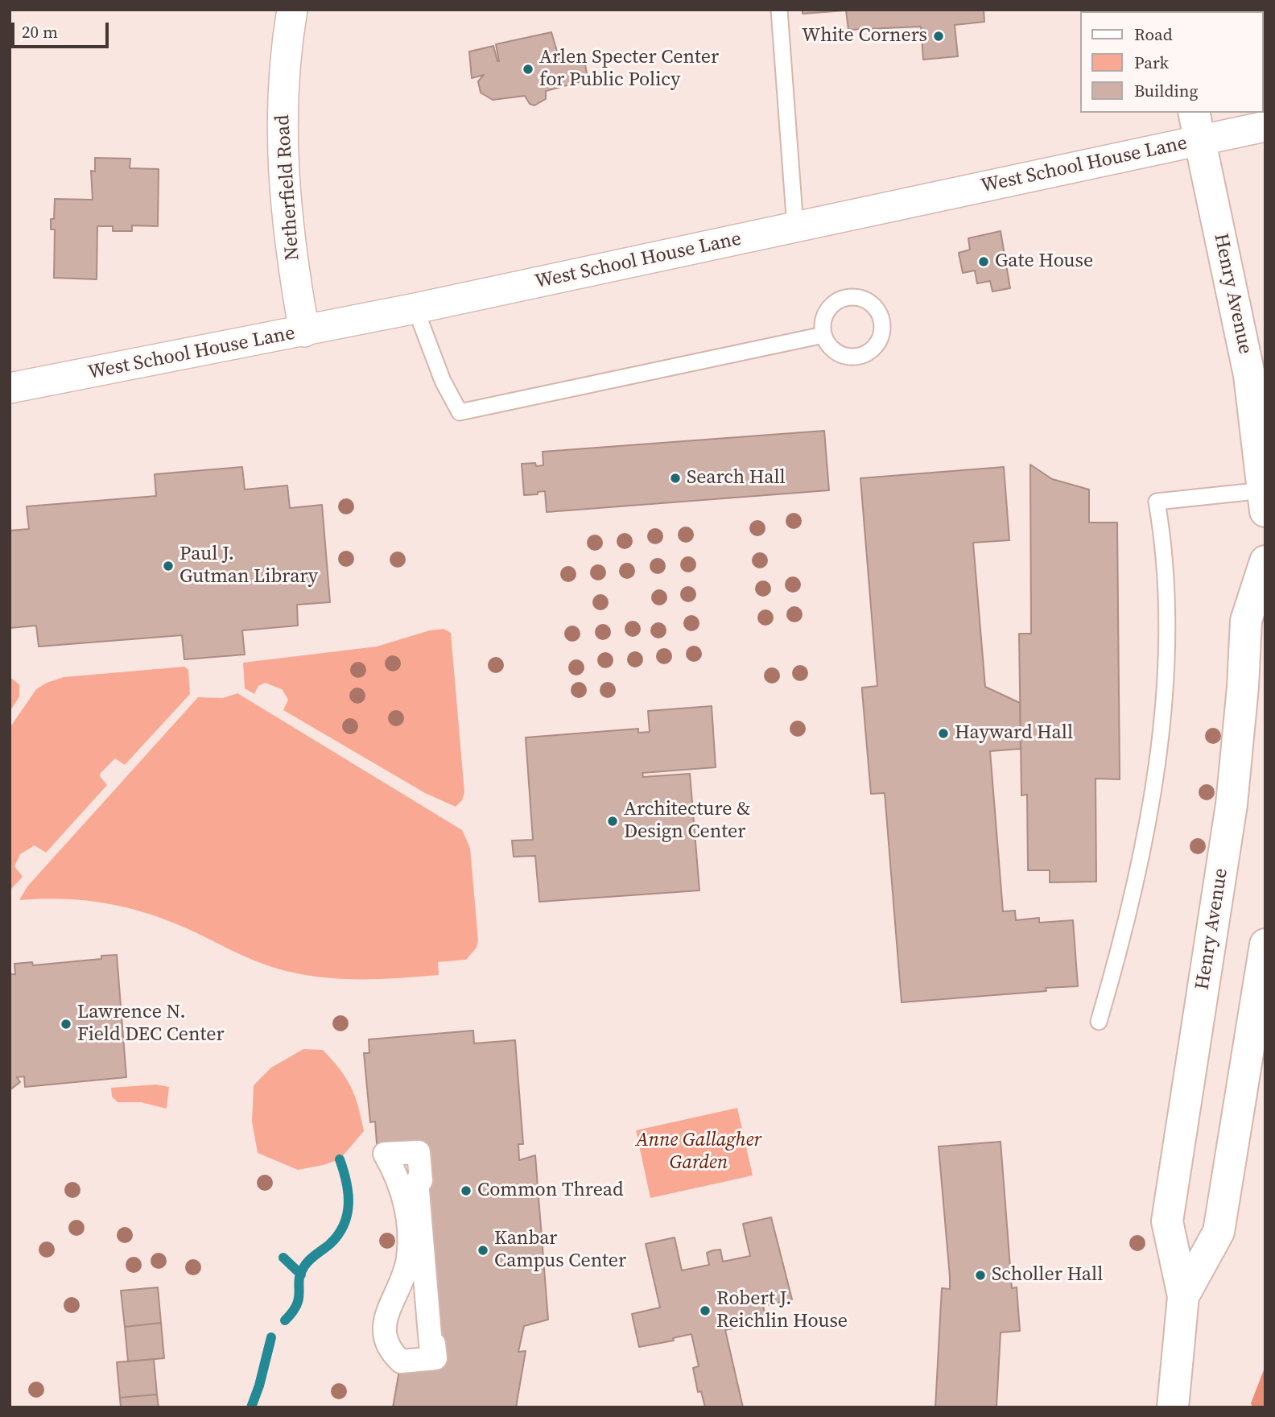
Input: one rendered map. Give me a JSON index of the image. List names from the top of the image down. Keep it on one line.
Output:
{"streets":{"main road":["Henry Avenue"],"street":["West School House Lane","Netherfield Road"]},"crossings":[["West School House Lane","Netherfield Road"],["West School House Lane","Henry Avenue"]],"parks":["Anne Gallagher Garden"],"places":["White Corners","Arlen Specter Center for Public Policy","Gate House","Search Hall","Paul J. Gutman Library","Hayward Hall","Architecture & Design Center","Lawrence N. Field DEC Center","Common Thread","Kanbar Campus Center","Scholler Hall","Robert J. Reichlin House"],"legend":["Road","Park","Building"],"scale_bar":"20 m"}
